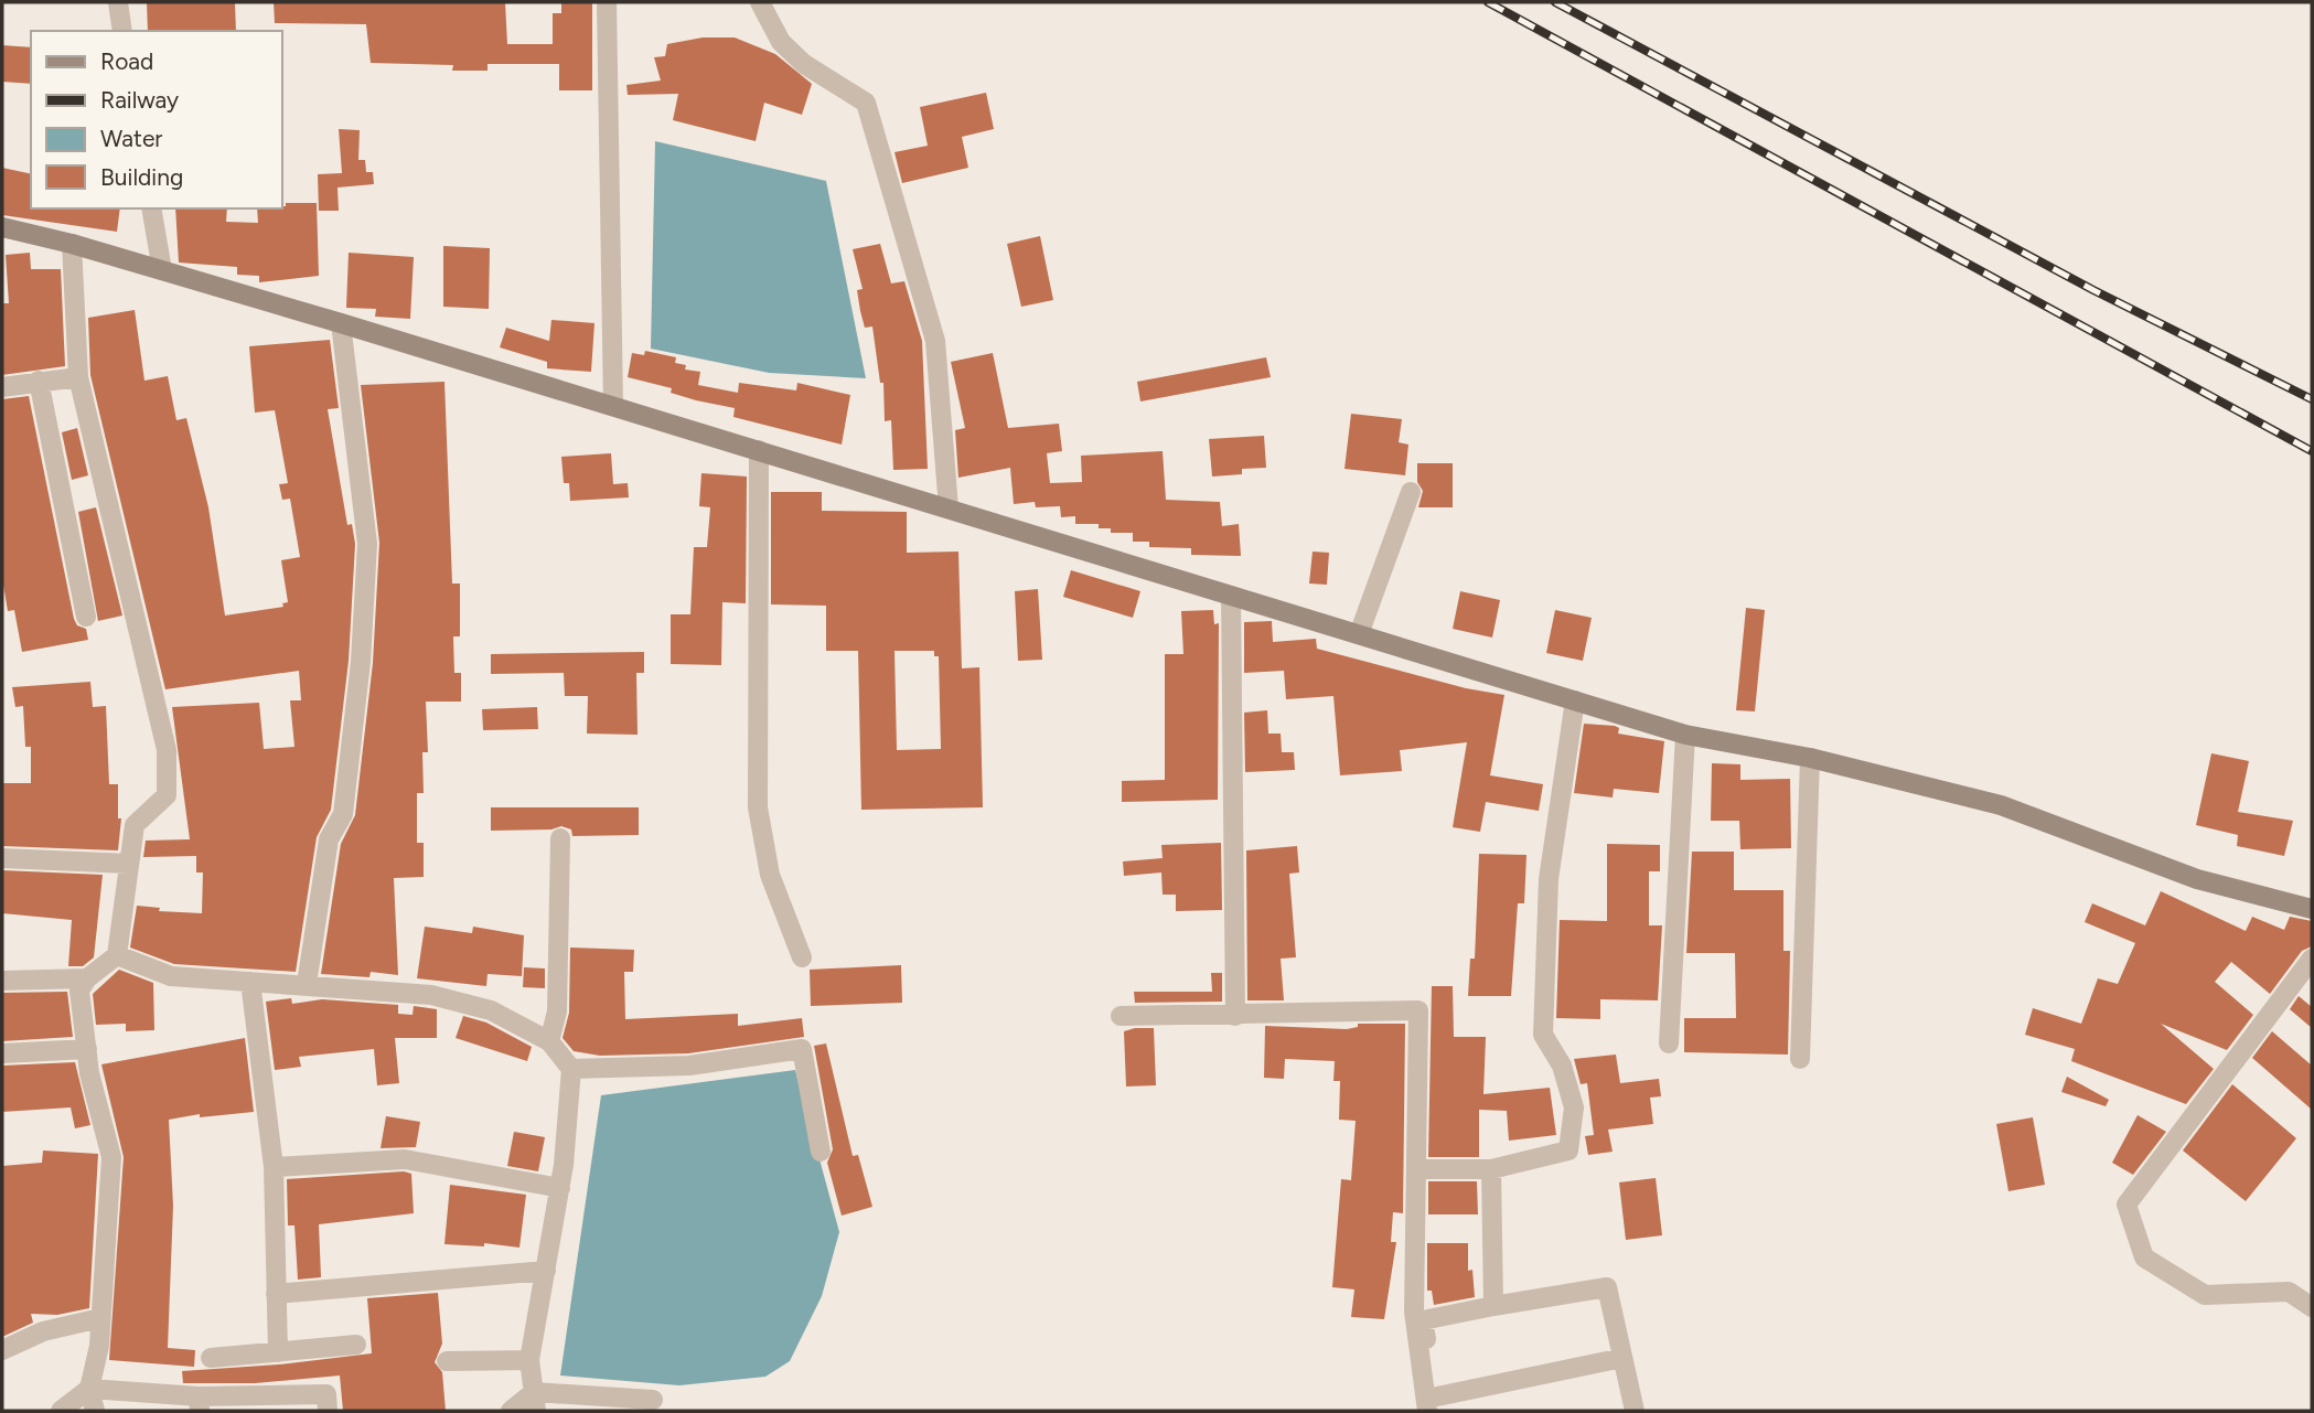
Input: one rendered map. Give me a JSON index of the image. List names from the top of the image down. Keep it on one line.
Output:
{"legend":["Road","Railway","Water","Building"]}
